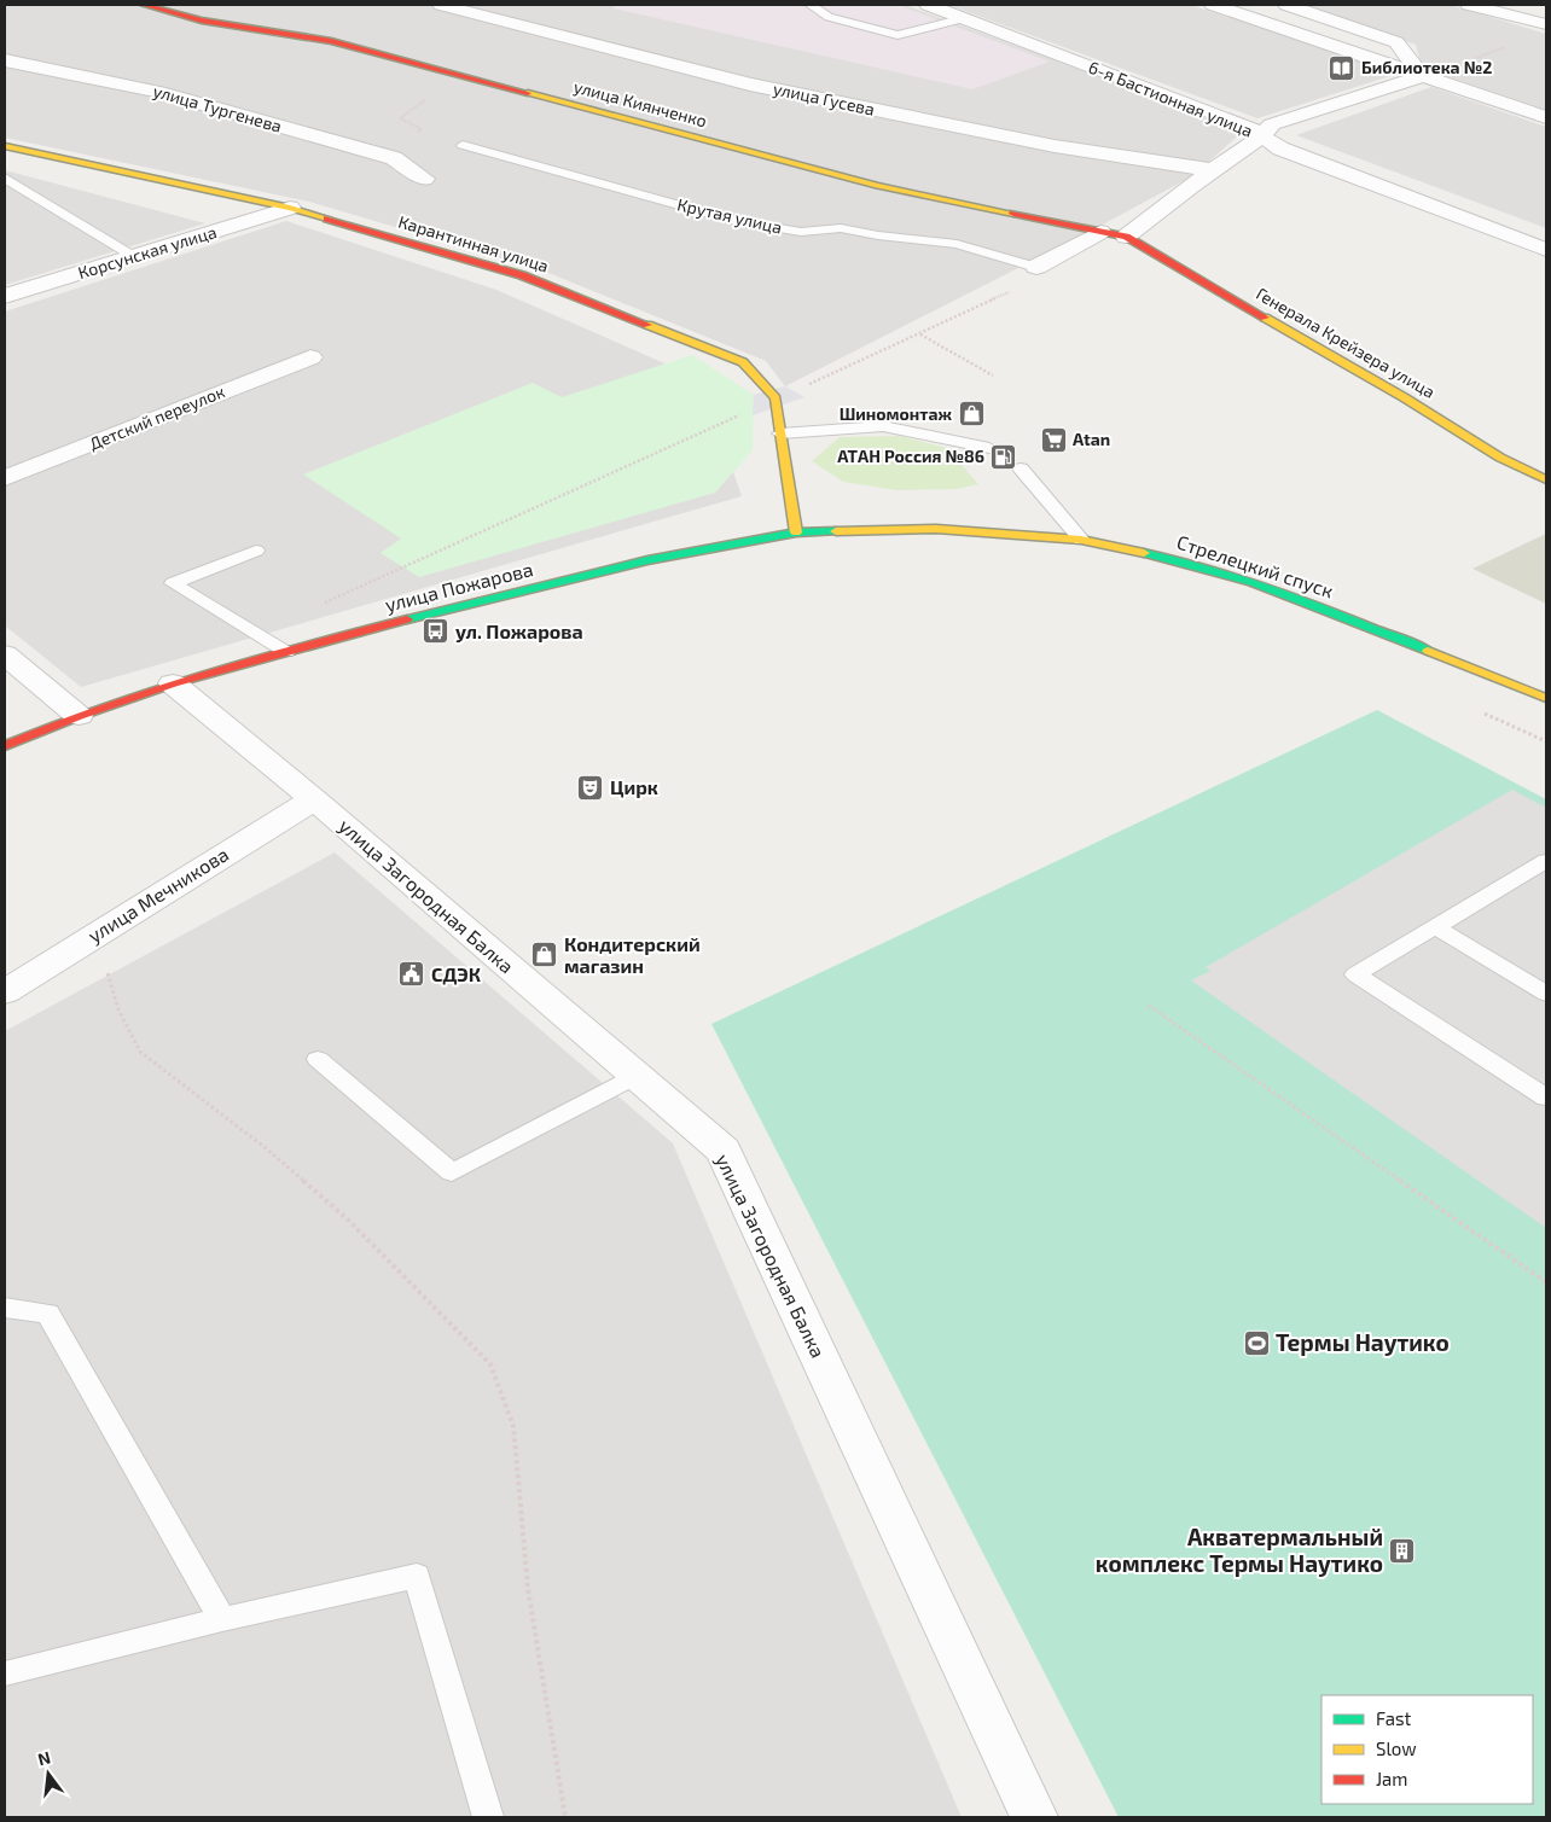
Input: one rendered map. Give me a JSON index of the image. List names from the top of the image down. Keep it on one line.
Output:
{"streets":{"main road":["улица Киянченко","Карантинная улица","Генерала Крейзера улица","Стрелецкий спуск","улица Пожарова"],"street":["улица Гусева","6-я Бастионная улица","улица Тургенева","Корсунская улица","Детский переулок","улица Мечникова","улица Загородная Балка"],"lane":["Крутая улица"]},"crossings":[["улица Киянченко","Генерала Крейзера улица"],["Карантинная улица","Корсунская улица"],["Стрелецкий спуск","улица Пожарова"],["улица Пожарова","улица Загородная Балка"],["улица Мечникова","улица Загородная Балка"]],"places":{"library":["Библиотека №2"],"shop":["Шиномонтаж","Кондитерский магазин"],"supermarket":["Atan"],"fuel station":["АТАН Россия №86"],"bus stop":["ул. Пожарова"],"theatre":["Цирк"],"public building":["СДЭК"],"sports":["Термы Наутико"],"building":["Акватермальный комплекс Термы Наутико"]},"legend":["Fast","Slow","Jam"],"north":"top"}
